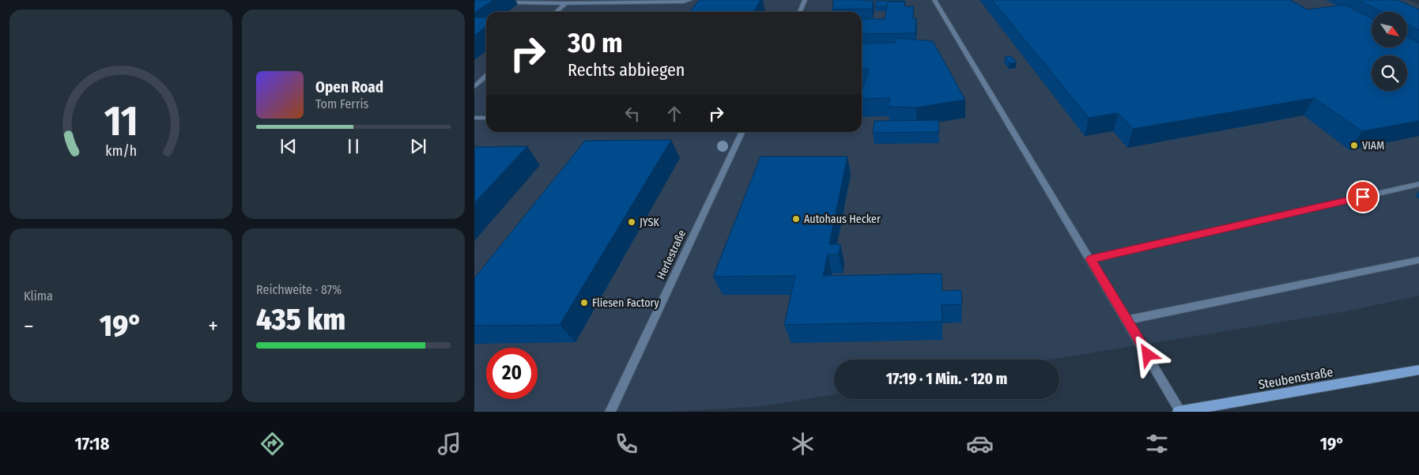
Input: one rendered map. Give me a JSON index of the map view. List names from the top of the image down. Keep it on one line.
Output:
{"streets":{"street":["Herlestraße","Steubenstraße"]},"places":["VIAM","Autohaus Hecker","JYSK","Fliesen Factory"],"north":"bottom right","page":{"turn":["30 m","Rechts abbiegen"],"song":["Open Road","Tom Ferris"],"tile":["Klima",["Reichweite · 87%","435 km"]],"heat":["−","19°","+"],"limit":"20","trip":"17:19 · 1 Min. · 120 m","tabs":["17:18","19°"],"gauge":["11","km/h"]}}
